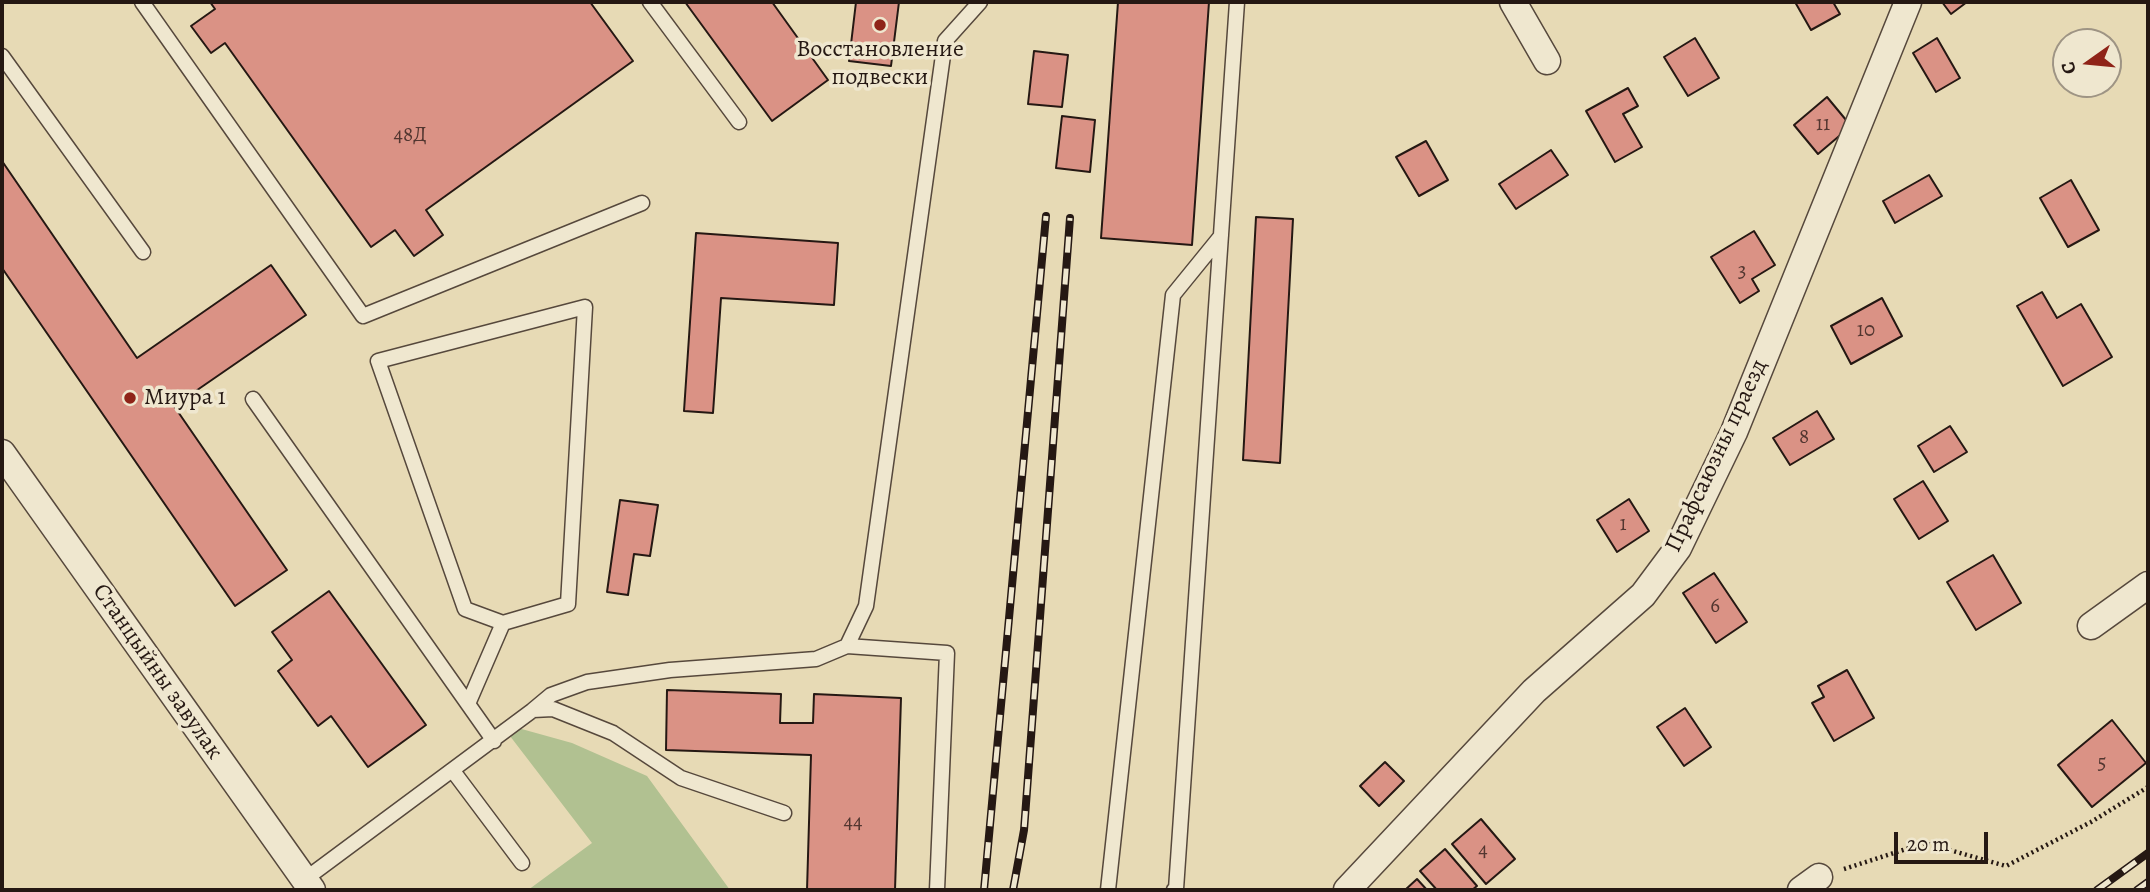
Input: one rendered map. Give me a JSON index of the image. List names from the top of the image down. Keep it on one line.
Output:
{"streets":{"street":["Прафсаюзны праезд","Станцыйны завулак"]},"places":["Восстановление подвески","Миура 1"],"house_numbers":["11","48Д","3","10","8","1","6","5","44","4"],"scale_bar":"20 m","north":"left"}
